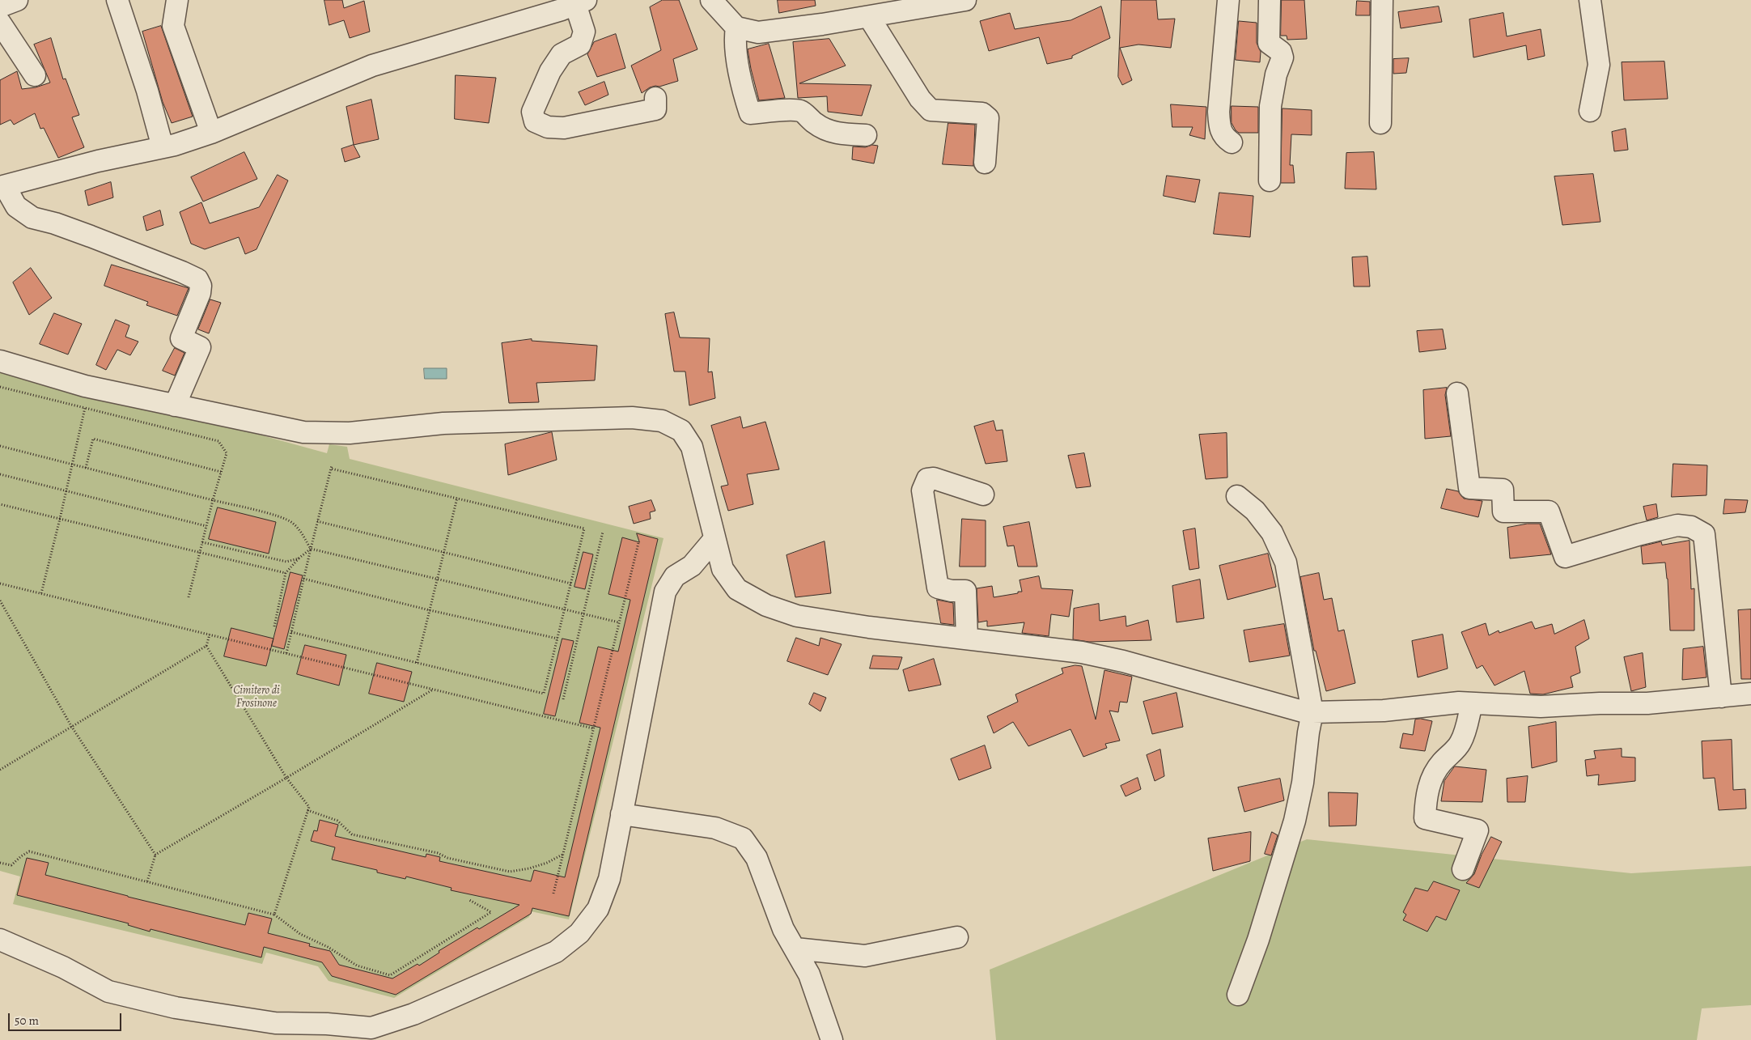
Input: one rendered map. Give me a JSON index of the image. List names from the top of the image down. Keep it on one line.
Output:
{"parks":["Cimitero di Frosinone"],"scale_bar":"50 m"}
